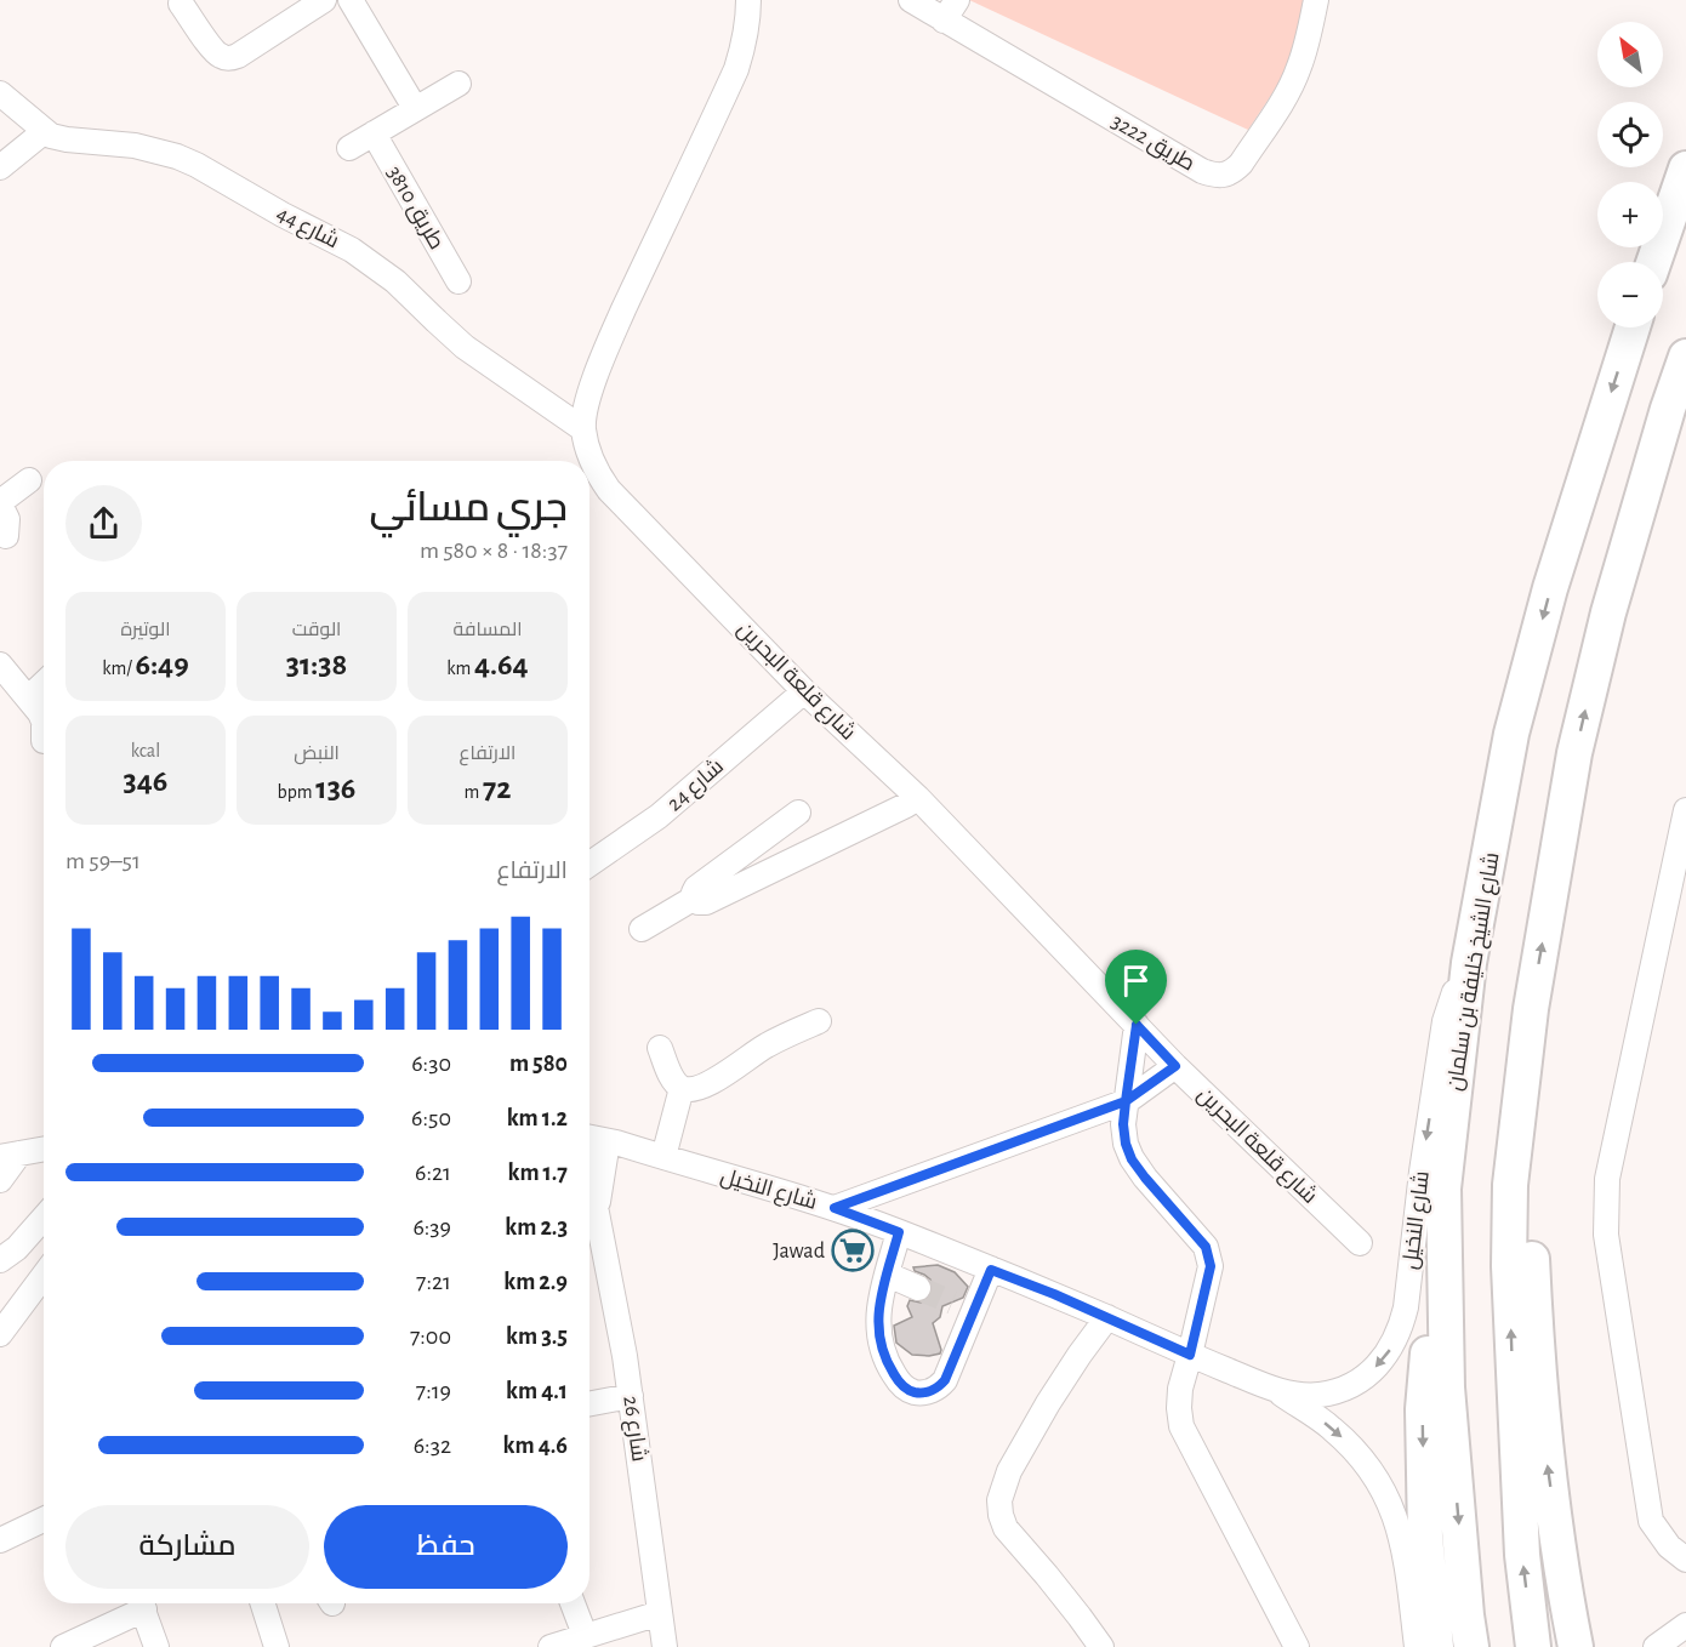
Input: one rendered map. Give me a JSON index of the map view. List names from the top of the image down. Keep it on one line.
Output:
{"streets":{"highway":["شارع الشيخ خليفة بن سلمان"],"street":["طريق 3222","طريق 3810","شارع 44","شارع قلعة البحرين","شارع 24","شارع النخيل","شارع 26"]},"crossings":[["شارع 44","شارع قلعة البحرين"],["شارع قلعة البحرين","شارع 24"],["شارع الشيخ خليفة بن سلمان","شارع النخيل"],["شارع النخيل","شارع 26"]],"places":{"supermarket":["Jawad"]},"north":"top left","page":{"map_buttons":["+","−"],"heading":["جري مسائي","18:37 · 8 × 580 m"],"stats":[["المسافة","4.64 km"],["الوقت","31:38"],["الوتيرة","6:49 /km"],["الارتفاع","72 m"],["النبض","136 bpm"],["kcal","346"]],"chart":["الارتفاع","51–59 m"],"list":[{"name":"580 m","note":"6:30"},{"name":"1.2 km","note":"6:50"},{"name":"1.7 km","note":"6:21"},{"name":"2.3 km","note":"6:39"},{"name":"2.9 km","note":"7:21"},{"name":"3.5 km","note":"7:00"},{"name":"4.1 km","note":"7:19"},{"name":"4.6 km","note":"6:32"}],"buttons":["حفظ","مشاركة"]}}
